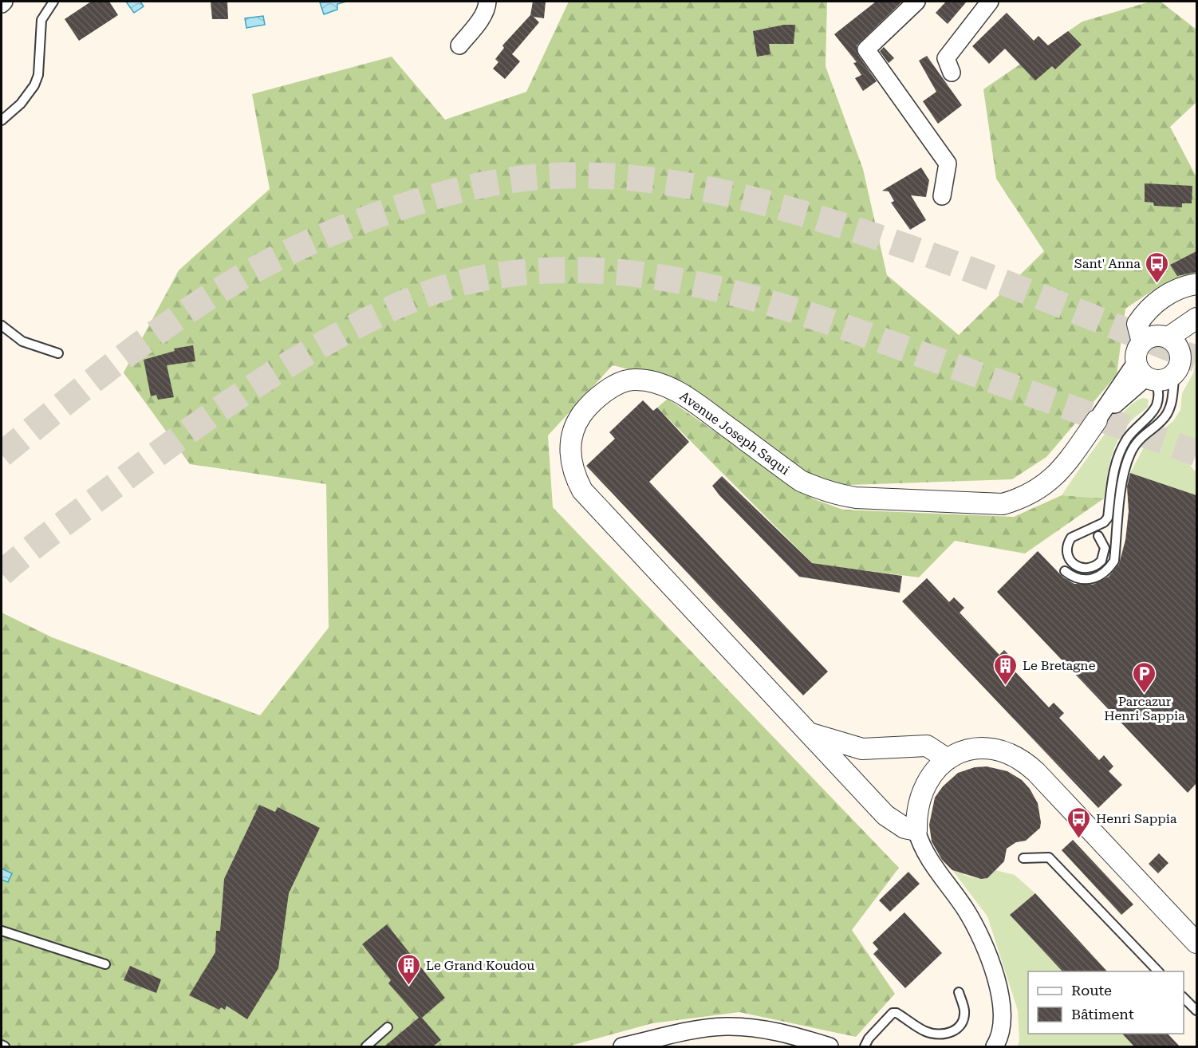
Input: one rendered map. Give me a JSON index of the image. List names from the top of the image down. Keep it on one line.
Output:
{"streets":{"street":["Avenue Joseph Saqui"]},"places":{"bus stop":["Sant' Anna","Henri Sappia"],"building":["Le Bretagne","Le Grand Koudou"],"parking":["Parcazur Henri Sappia"]},"legend":["Route","Bâtiment"]}
